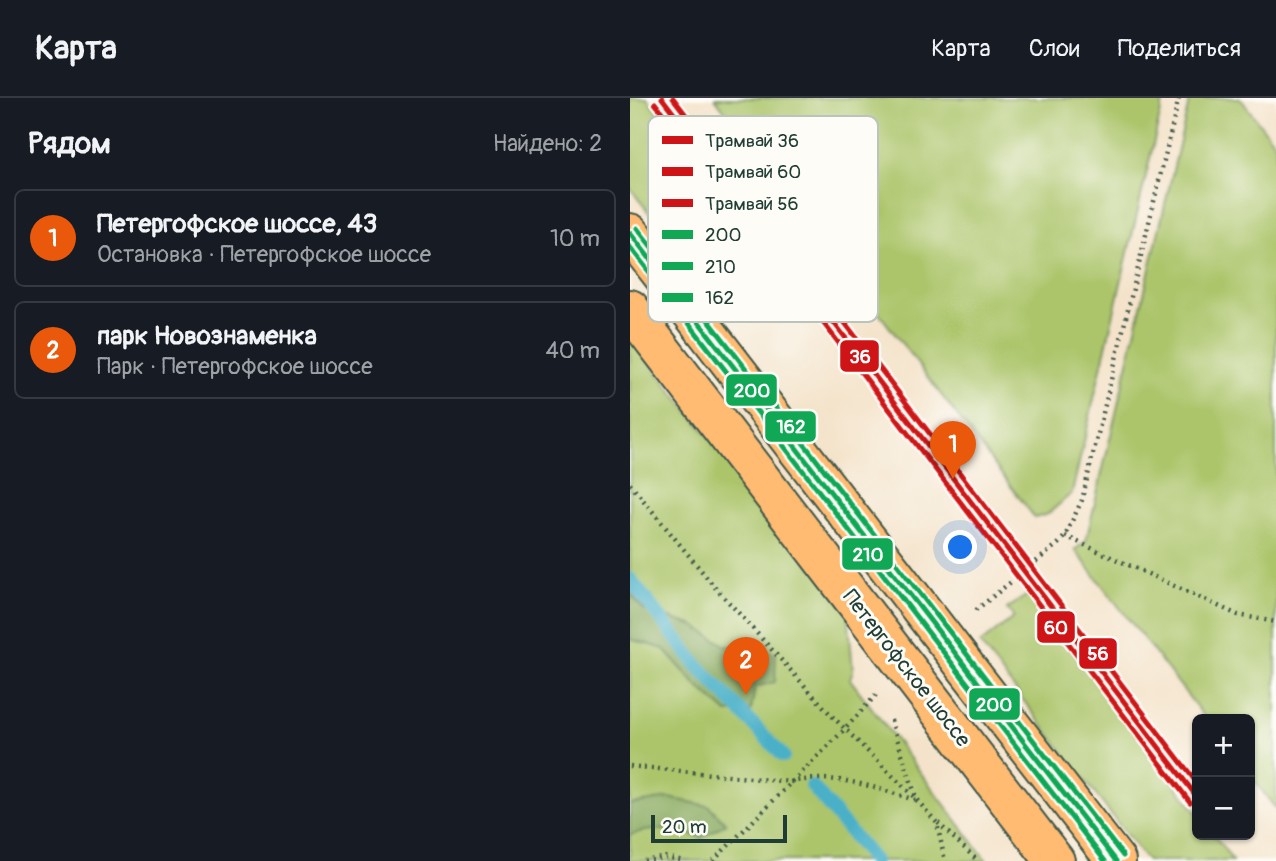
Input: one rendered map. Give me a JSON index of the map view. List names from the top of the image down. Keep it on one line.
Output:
{"streets":{"main road":["Петергофское шоссе"]},"lines":["tram line 36","tram line 56","tram line 60","transit line 162","transit line 200","transit line 210"],"legend":["Трамвай 36","Трамвай 60","Трамвай 56","200","210","162"],"scale_bar":"20 m","page":{"header":"Карта","nav":["Карта","Слои","Поделиться"],"heading":["Рядом","Найдено: 2"],"list":[{"mark":"1","name":"Петергофское шоссе, 43","note":"Остановка · Петергофское шоссе","value":"10 m"},{"mark":"2","name":"парк Новознаменка","note":"Парк · Петергофское шоссе","value":"40 m"}],"pins":["1","2"],"map_buttons":["+","−"],"scale":"20 m"}}
